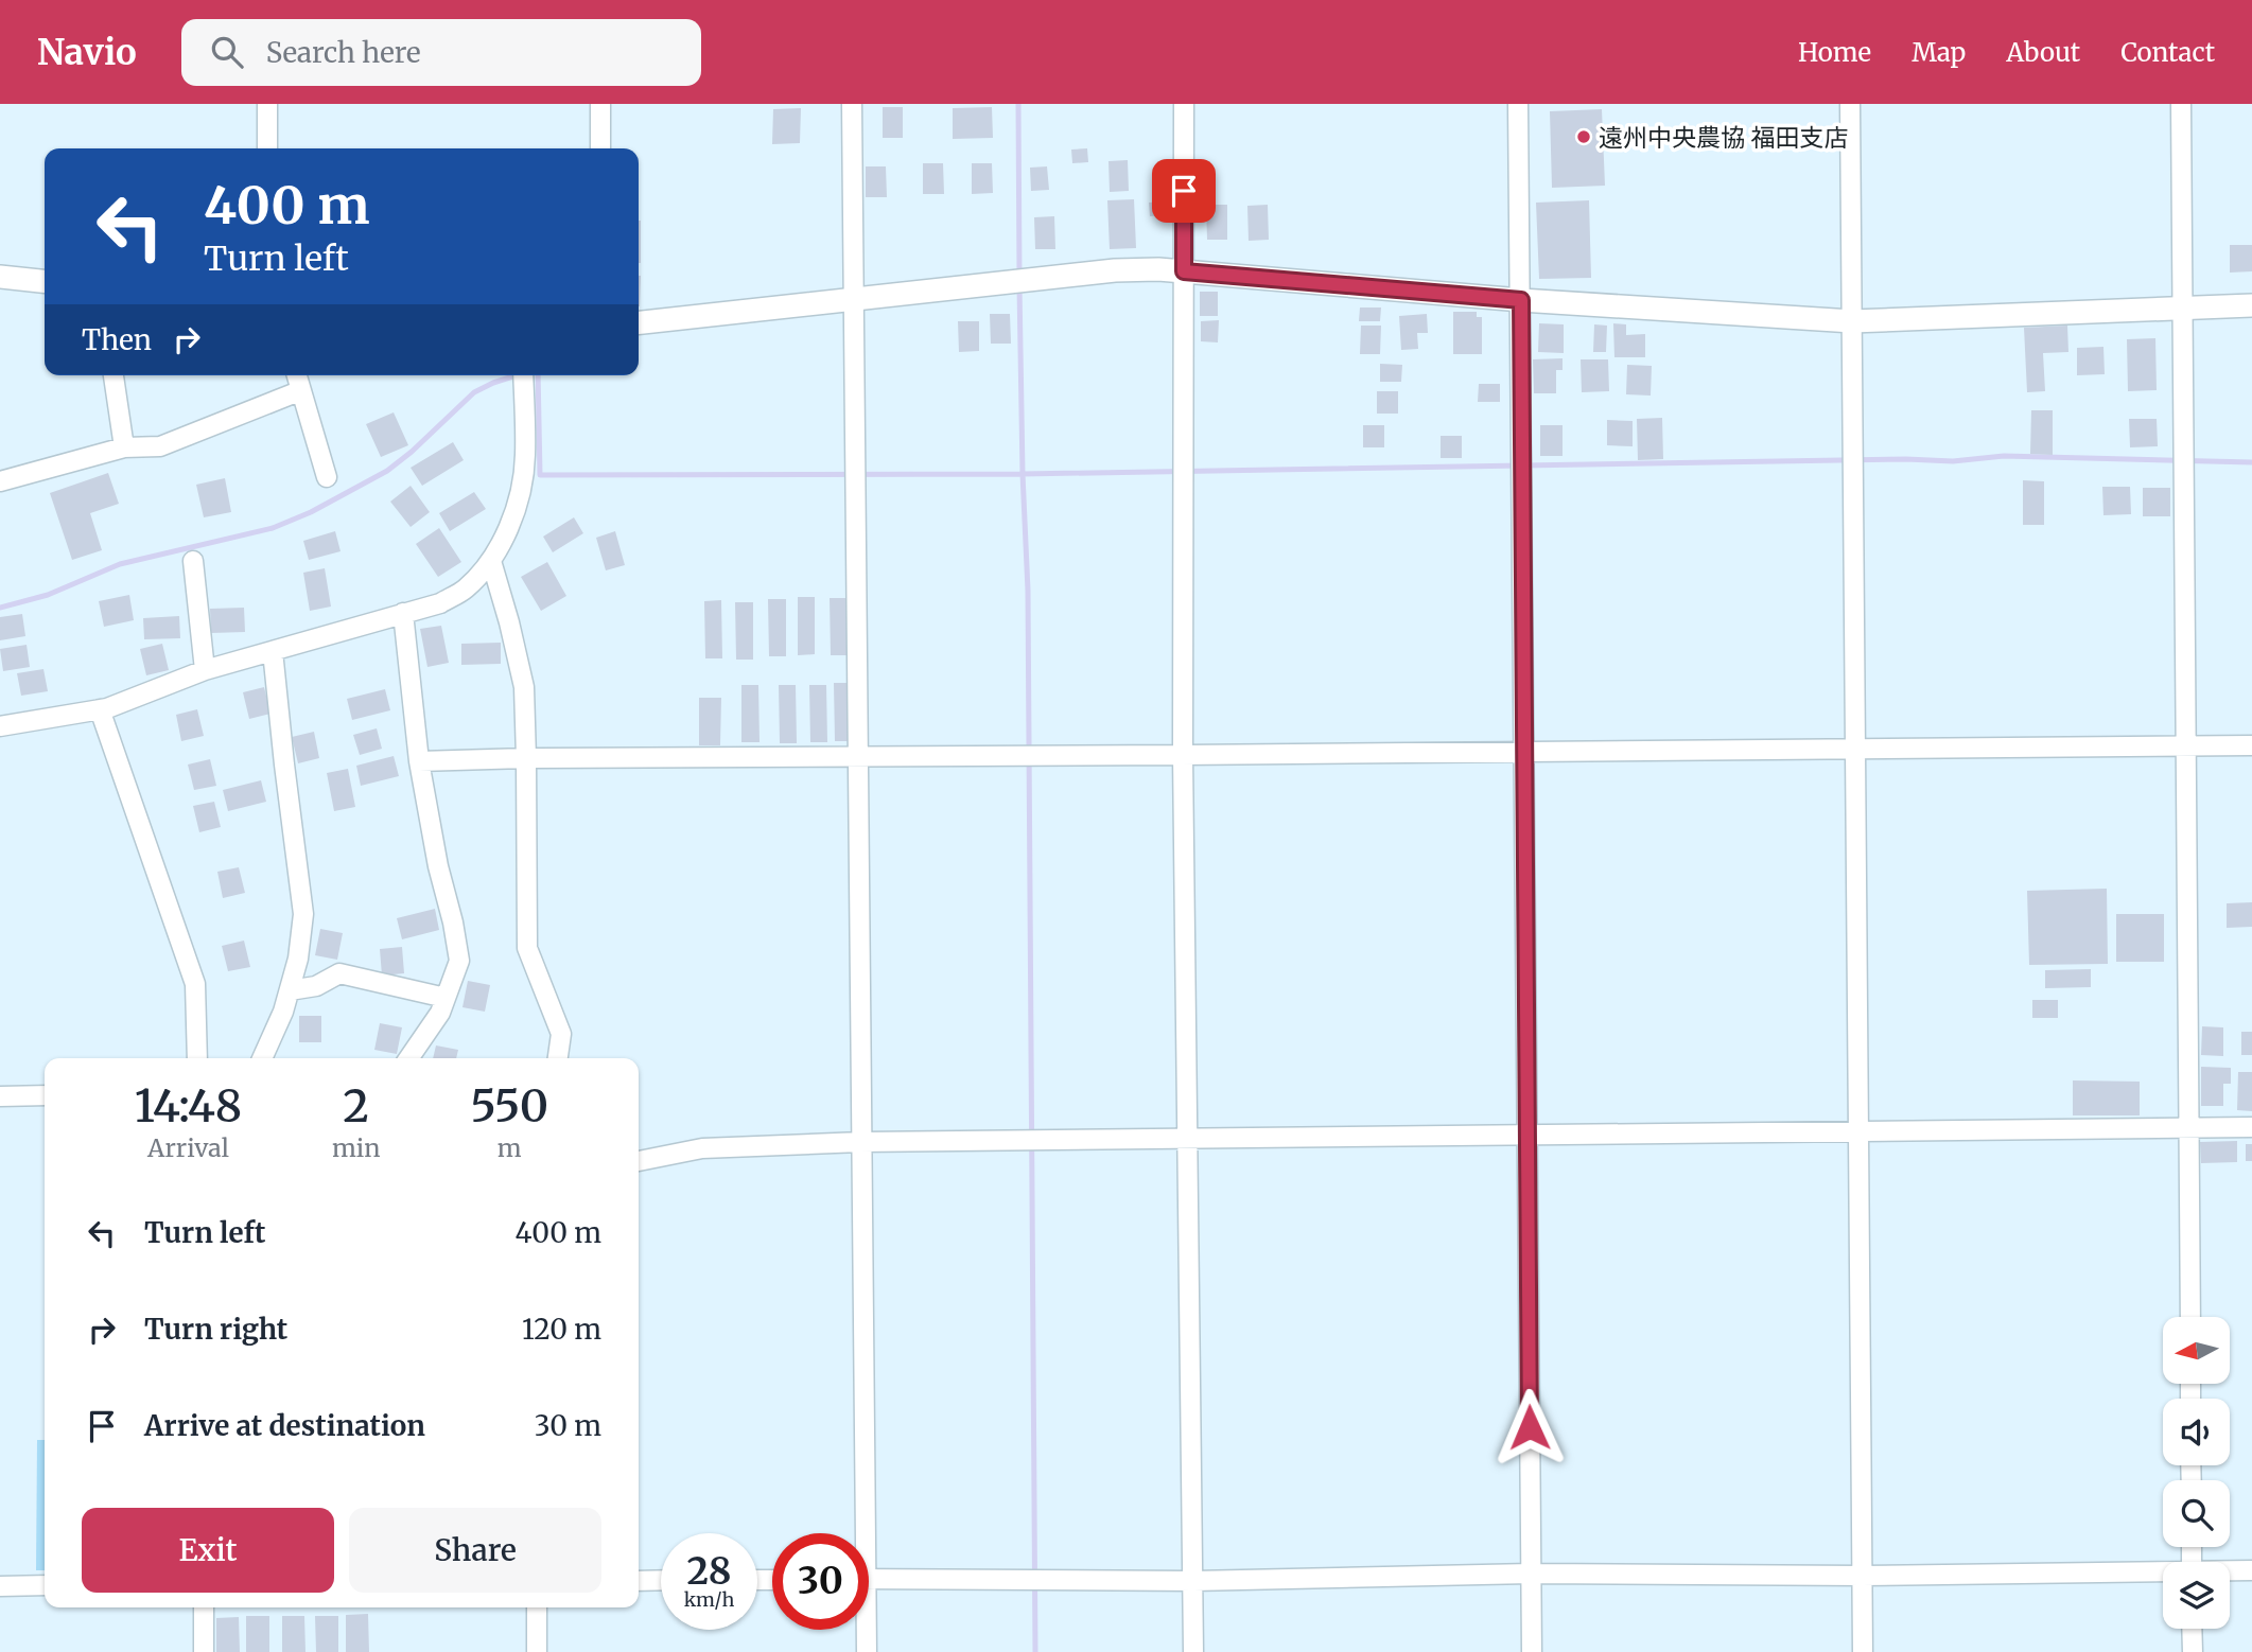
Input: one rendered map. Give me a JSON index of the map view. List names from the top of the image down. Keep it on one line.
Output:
{"places":["遠州中央農協 福田支店"],"north":"left","page":{"header":"Navio","search":"Search here","nav":["Home","Map","About","Contact"],"turn":["400 m","Turn left"],"then":"Then","eta":["14:48","Arrival","2","min","550","m"],"list":[{"name":"Turn left","value":"400 m"},{"name":"Turn right","value":"120 m"},{"name":"Arrive at destination","value":"30 m"}],"buttons":["Exit","Share"],"speed":"28 km/h","limit":"30"}}
